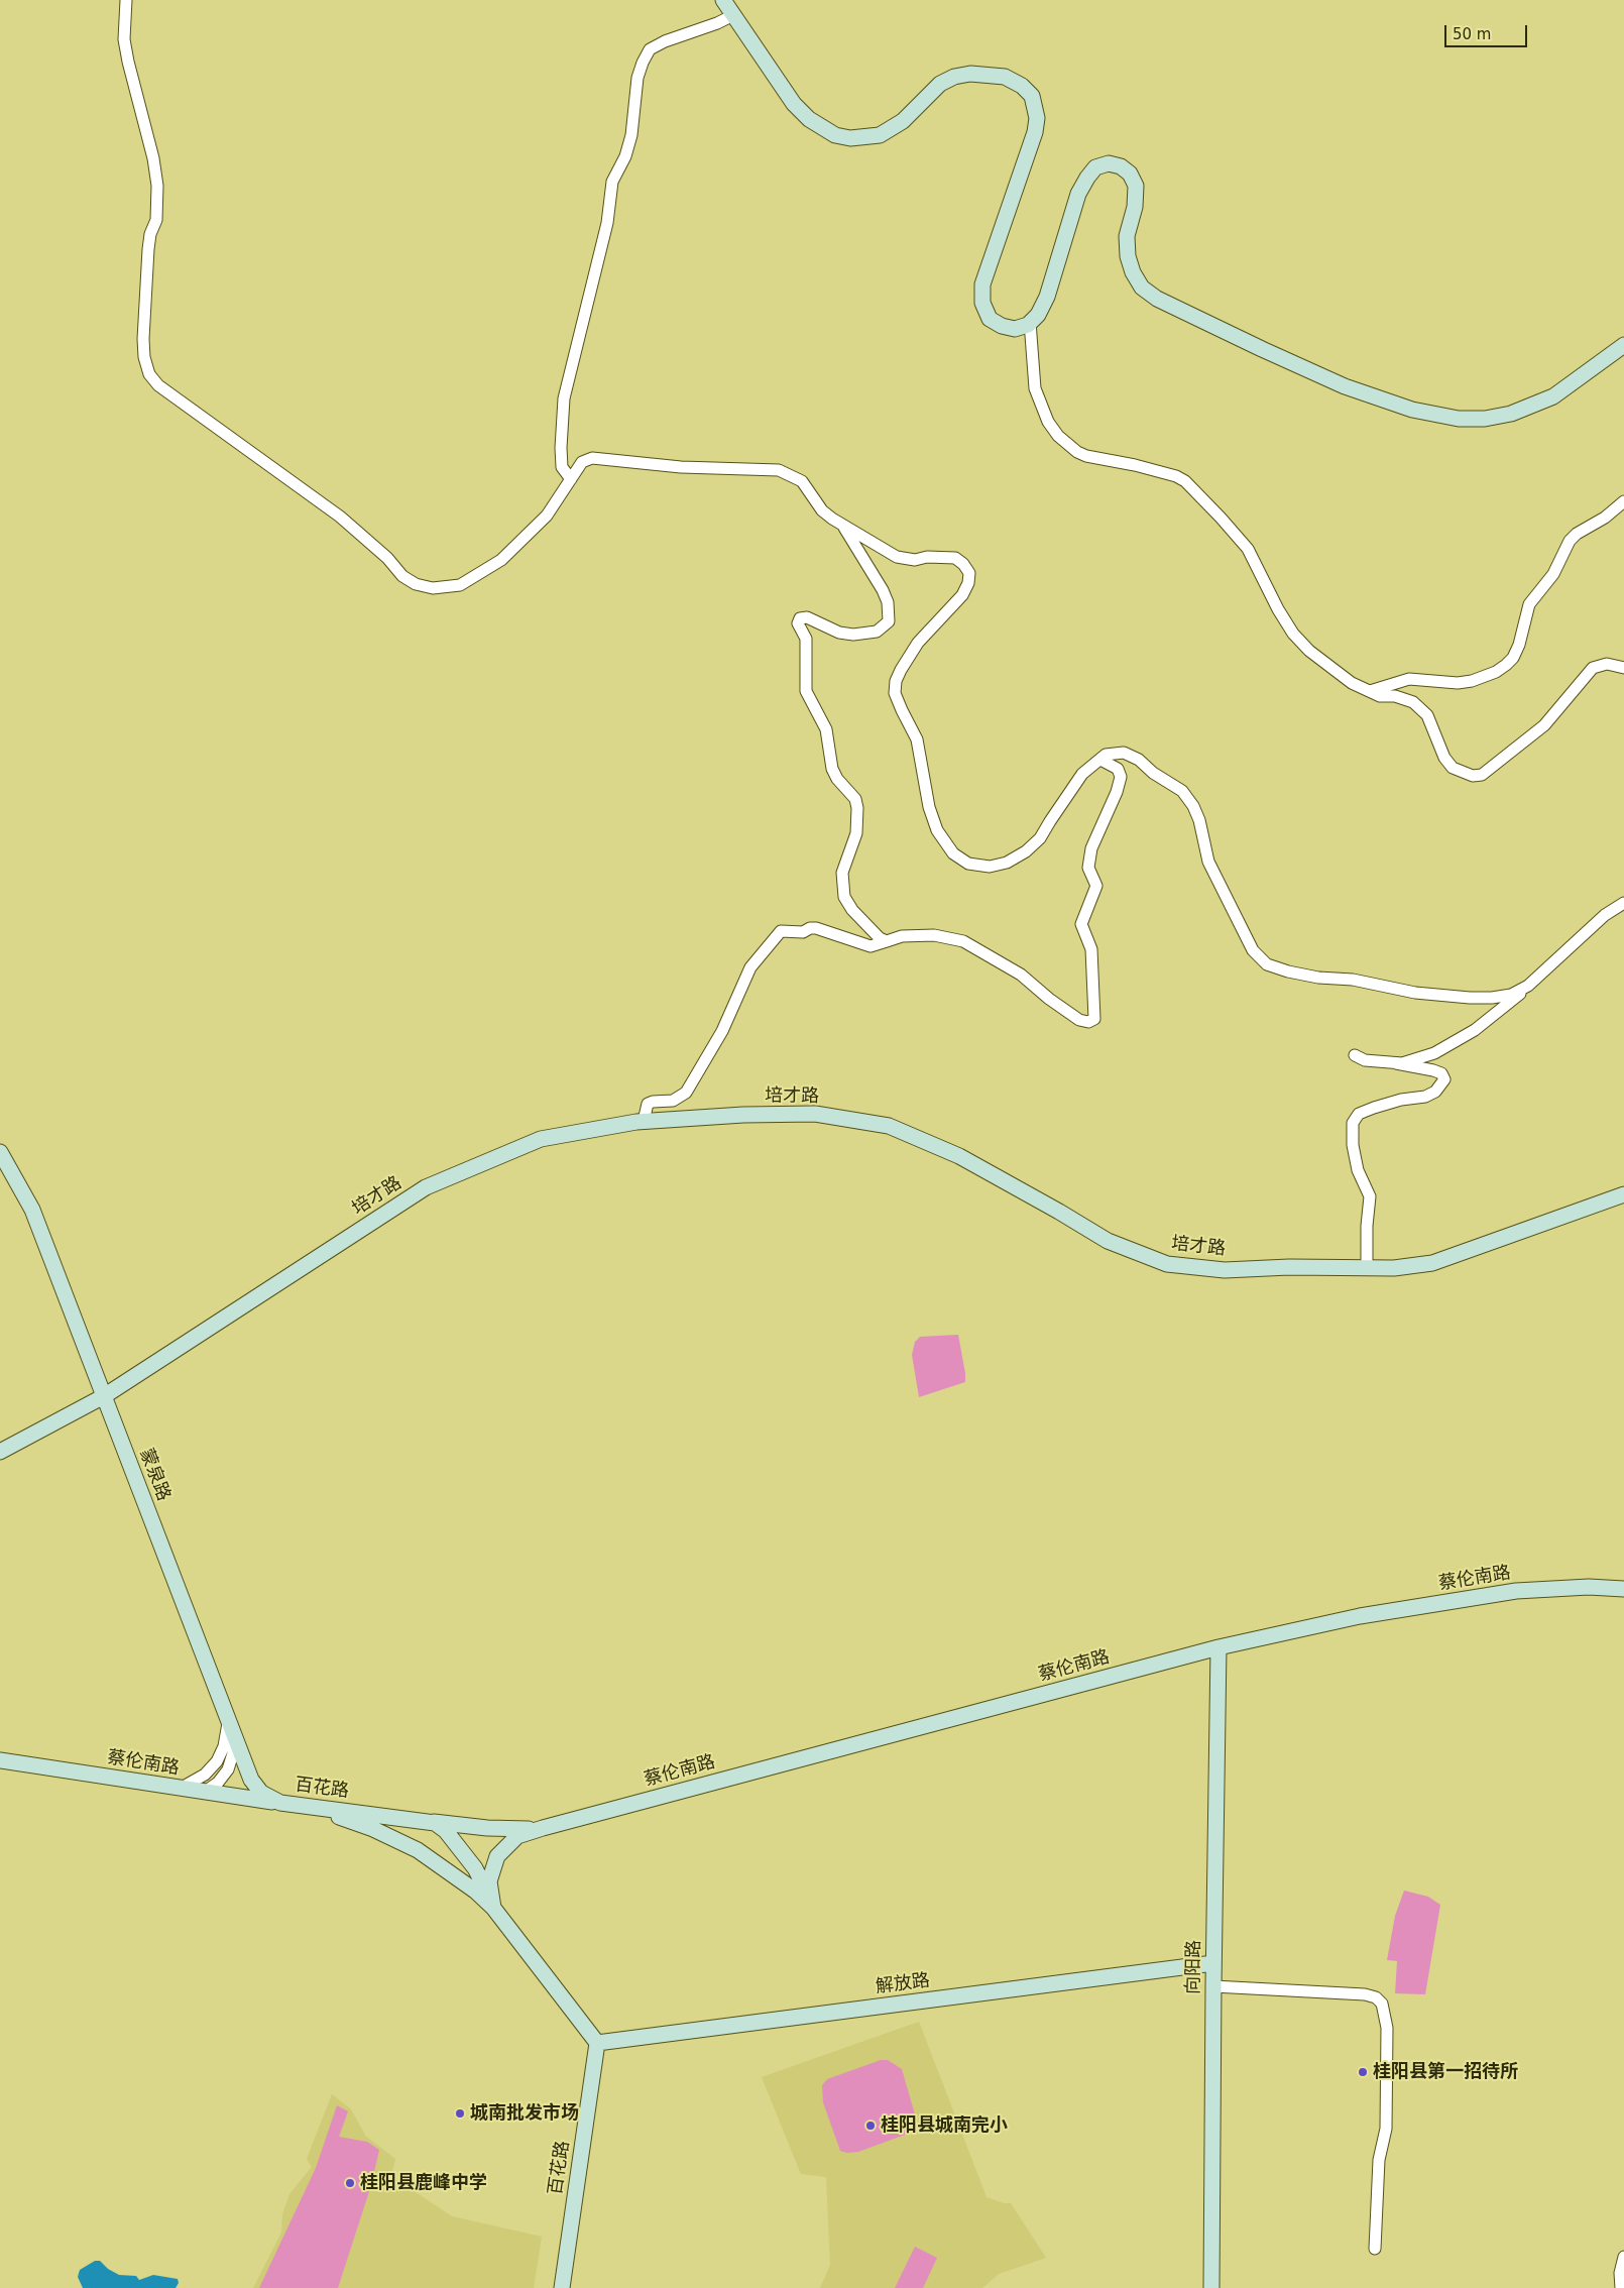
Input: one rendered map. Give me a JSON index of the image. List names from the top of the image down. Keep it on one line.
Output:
{"streets":{"street":["培才路","蒙泉路","蔡伦南路","百花路","向阳路","解放路"]},"crossings":[["培才路","蒙泉路"],["蒙泉路","蔡伦南路"],["蒙泉路","百花路"],["蔡伦南路","百花路"],["蔡伦南路","向阳路"],["百花路","解放路"],["向阳路","解放路"]],"places":["桂阳县第一招待所","城南批发市场","桂阳县城南完小","桂阳县鹿峰中学"],"scale_bar":"50 m"}
